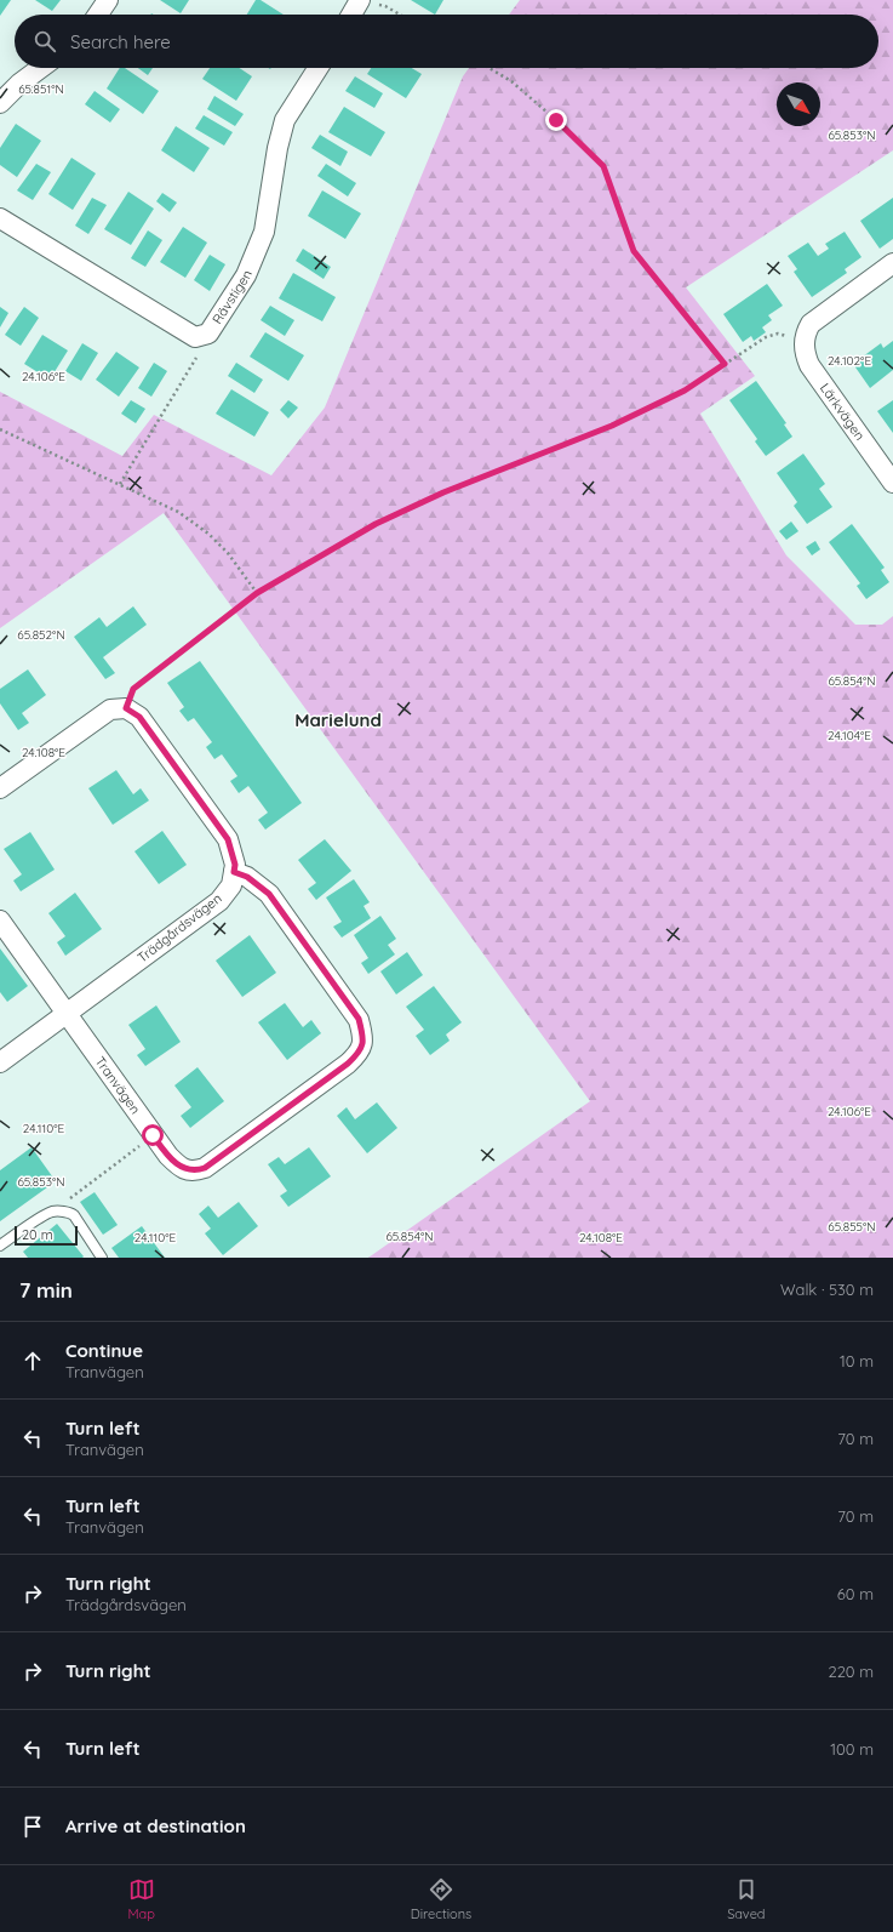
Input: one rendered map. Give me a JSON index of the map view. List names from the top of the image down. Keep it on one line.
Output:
{"streets":{"street":["Rävstigen","Lärkvägen","Trädgårdsvägen","Tranvägen"]},"crossings":[["Trädgårdsvägen","Tranvägen"]],"districts":["Marielund"],"scale_bar":"20 m","north":"bottom right","page":{"search":"Search here","scale":"20 m","heading":["7 min","Walk · 530 m"],"list":[["Continue","Tranvägen","10 m"],["Turn left","Tranvägen","70 m"],["Turn left","Tranvägen","70 m"],["Turn right","Trädgårdsvägen","60 m"],["Turn right","220 m"],["Turn left","100 m"],"Arrive at destination"],"nav":["Map","Directions","Saved"]},"coordinates":["65.851°N","65.853°N","24.102°E","24.106°E","65.852°N","65.854°N","24.104°E","24.108°E","24.110°E","65.855°N"]}
